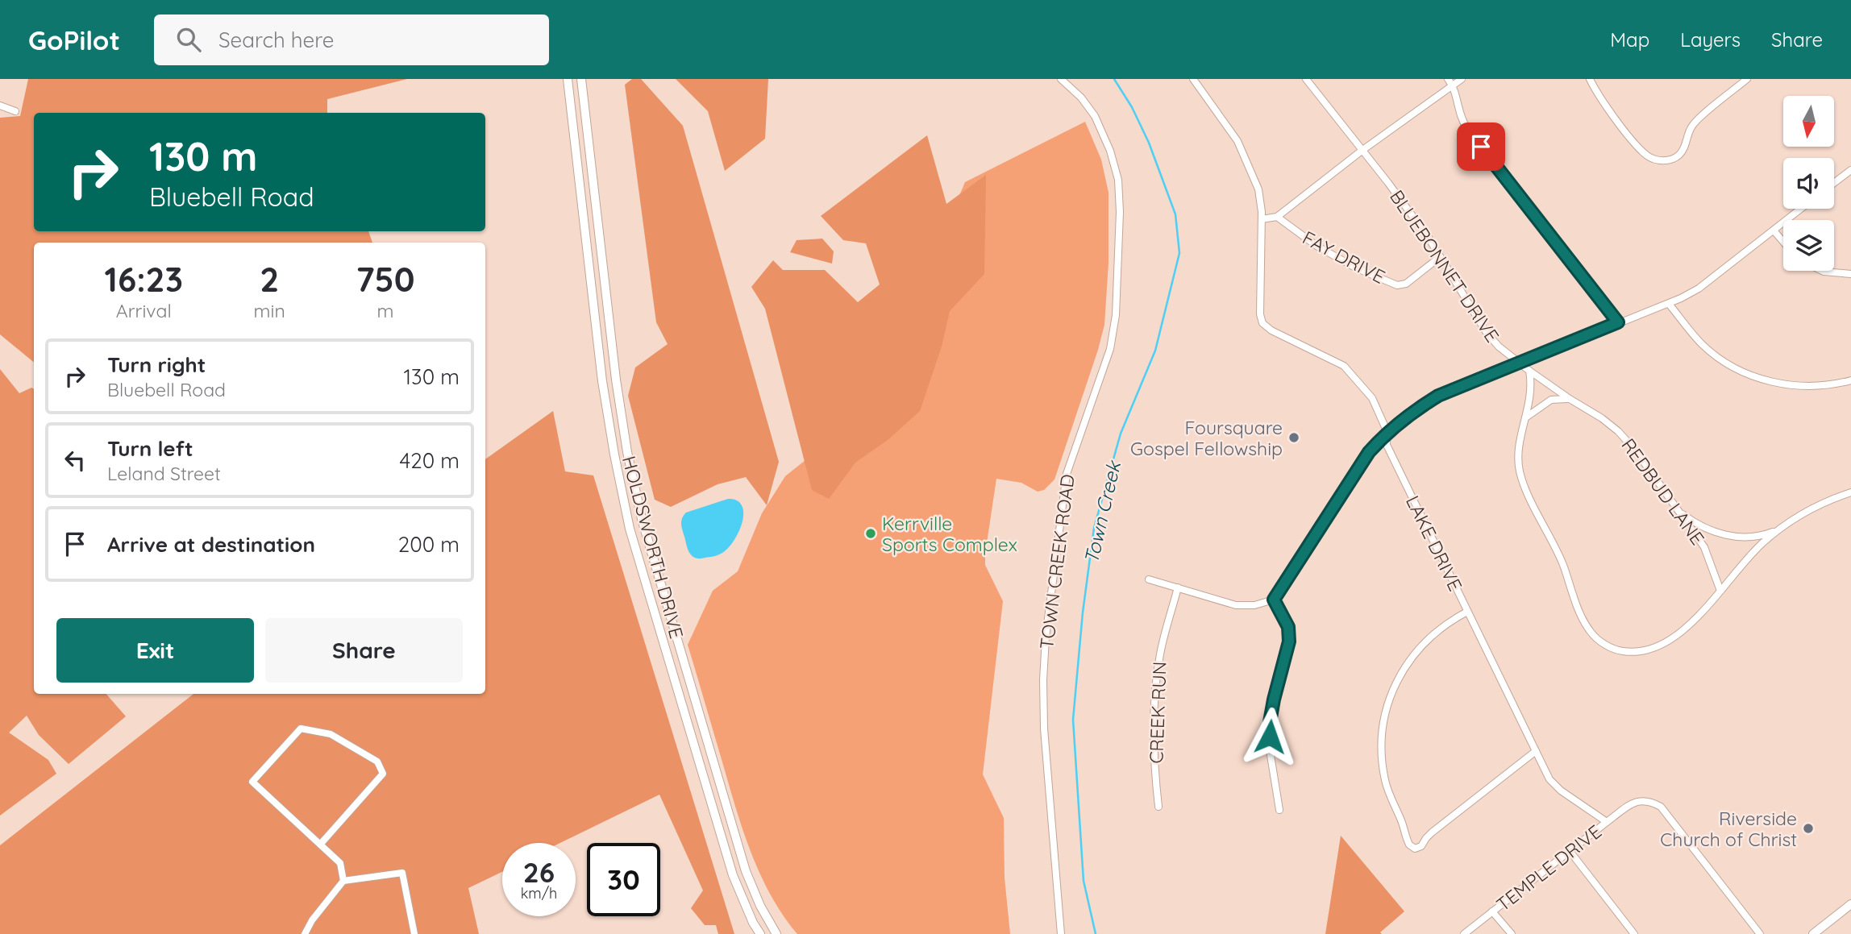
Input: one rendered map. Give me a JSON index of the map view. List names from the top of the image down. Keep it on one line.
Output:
{"streets":{"main road":["HOLDSWORTH DRIVE"],"street":["FAY DRIVE","BLUEBONNET DRIVE","REDBUD LANE","LAKE DRIVE","TOWN CREEK ROAD","CREEK RUN","TEMPLE DRIVE"]},"crossings":[["FAY DRIVE","BLUEBONNET DRIVE"],["BLUEBONNET DRIVE","REDBUD LANE"],["LAKE DRIVE","TEMPLE DRIVE"]],"water":["Town Creek"],"places":["Foursquare Gospel Fellowship","Kerrville Sports Complex","Riverside Church of Christ"],"north":"bottom","page":{"header":"GoPilot","search":"Search here","nav":["Map","Layers","Share"],"turn":["130 m","Bluebell Road"],"eta":["16:23","Arrival","2","min","750","m"],"list":[{"name":"Turn right","note":"Bluebell Road","value":"130 m"},{"name":"Turn left","note":"Leland Street","value":"420 m"},{"name":"Arrive at destination","value":"200 m"}],"buttons":["Exit","Share"],"speed":"26 km/h","limit":"30"}}
